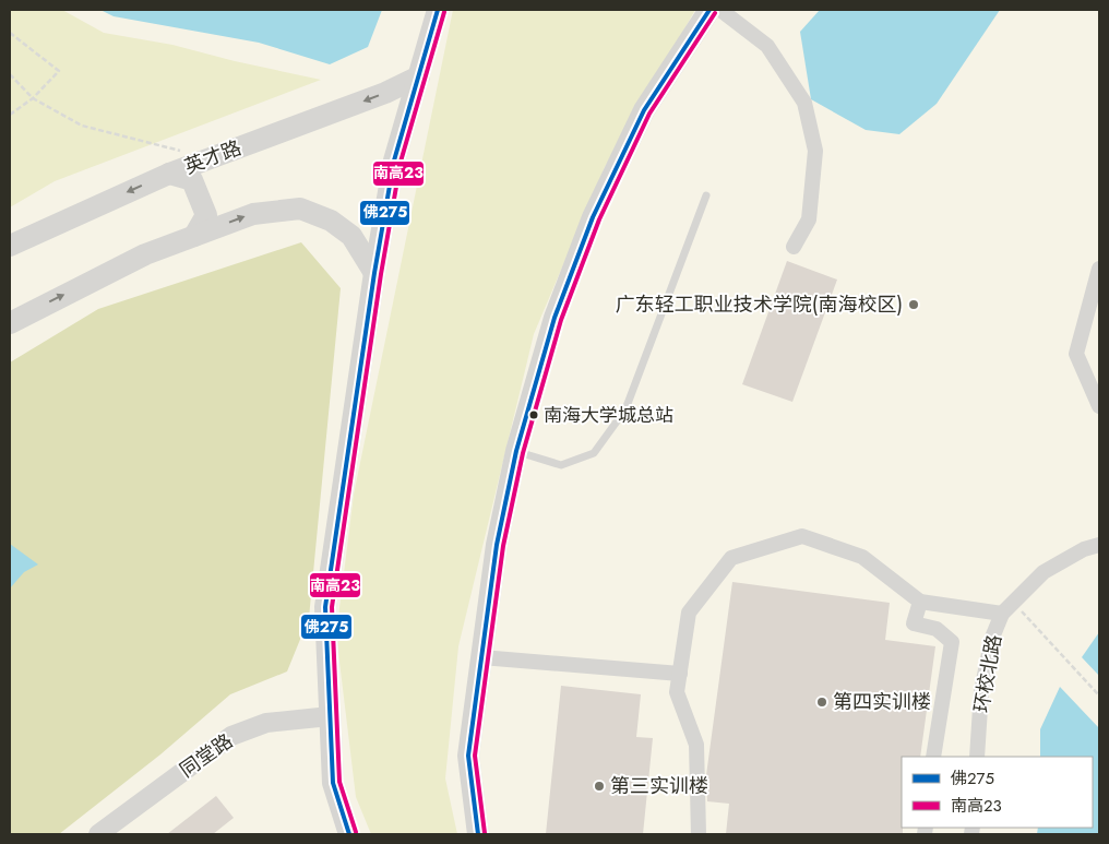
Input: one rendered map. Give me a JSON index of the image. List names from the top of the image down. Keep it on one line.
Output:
{"streets":{"main road":["英才路"],"street":["环校北路","同堂路"]},"places":["广东轻工职业技术学院(南海校区)","南海大学城总站","第四实训楼","第三实训楼"],"lines":["transit line 佛275","transit line 南高23"],"legend":["佛275","南高23"]}
